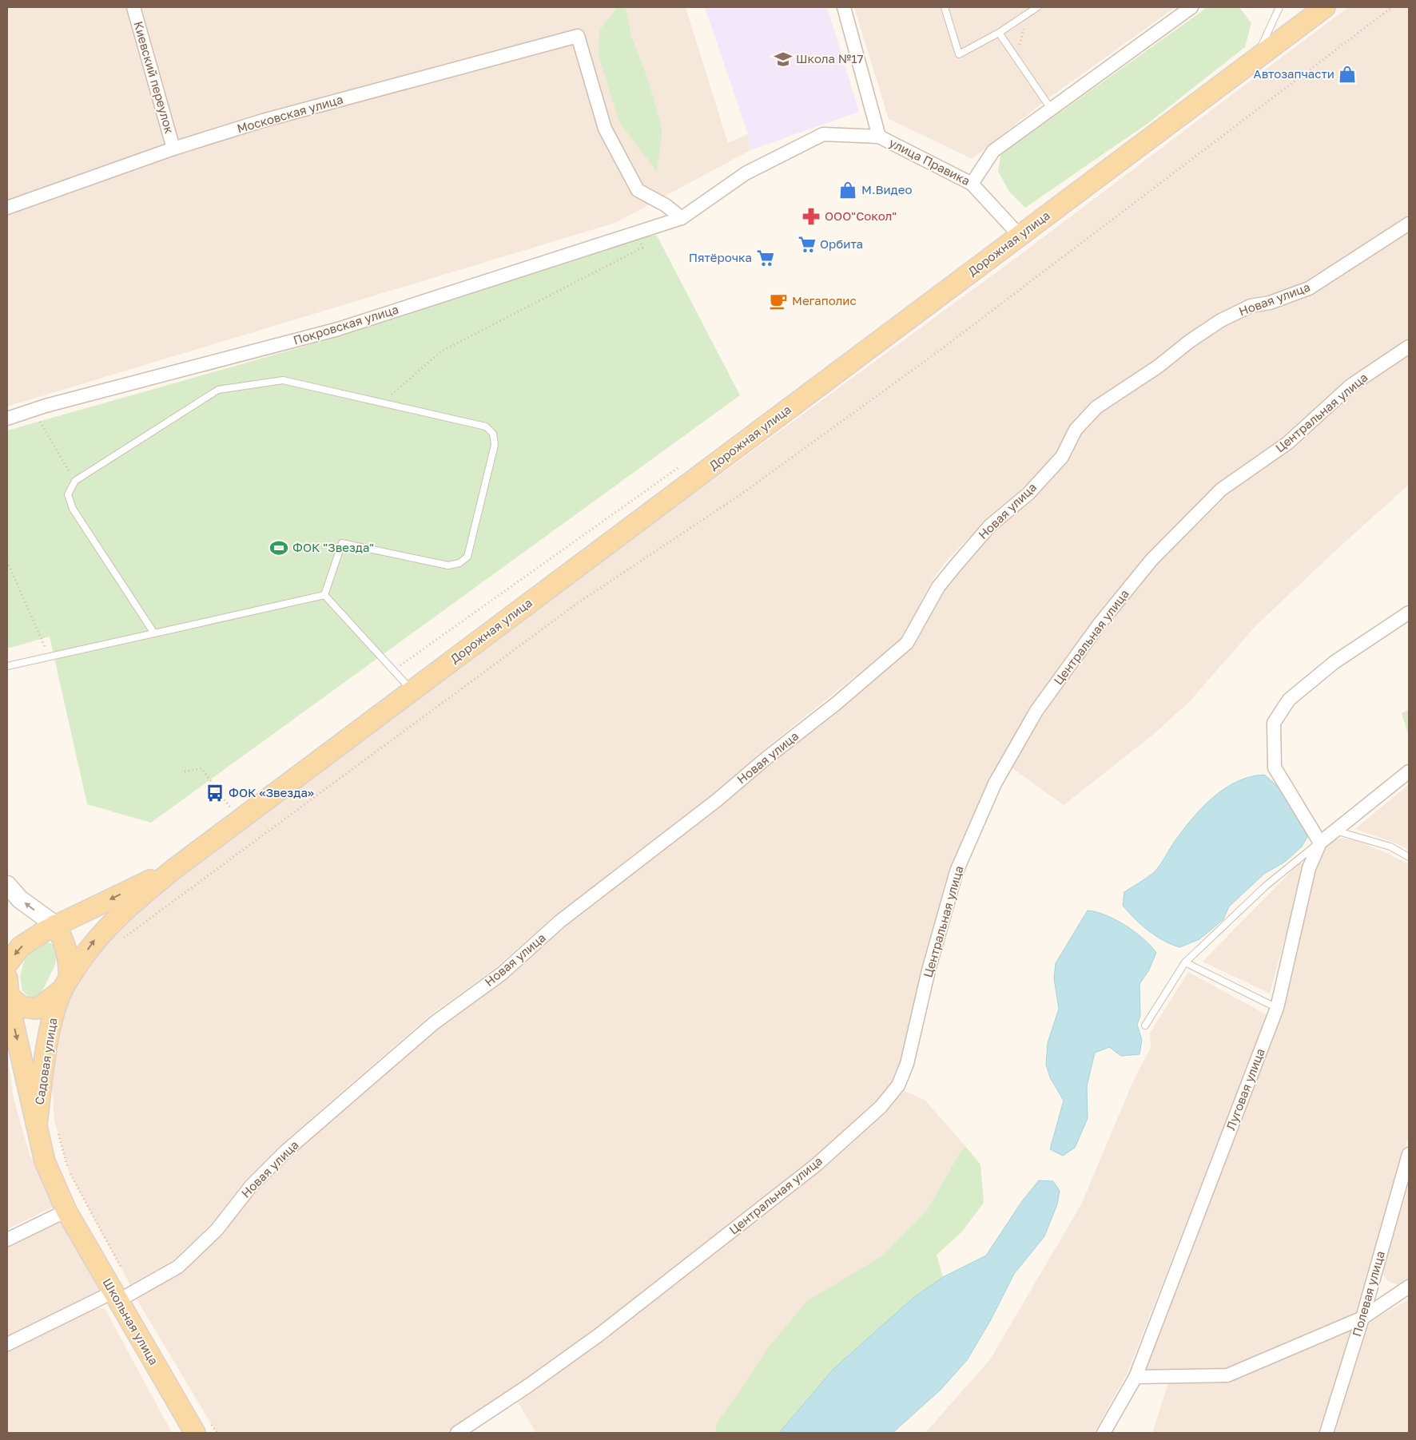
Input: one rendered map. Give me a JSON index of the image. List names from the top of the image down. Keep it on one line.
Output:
{"streets":{"main road":["Дорожная улица","Садовая улица","Школьная улица"],"street":["Киевский переулок","Московская улица","улица Правика","Новая улица","Покровская улица","Центральная улица","Луговая улица","Полевая улица"]},"crossings":[["Киевский переулок","Московская улица"],["Московская улица","Покровская улица"],["улица Правика","Дорожная улица"],["улица Правика","Покровская улица"],["Новая улица","Школьная улица"],["Садовая улица","Школьная улица"]],"places":{"school or university":["Школа №17"],"shop":["Автозапчасти","М.Видео"],"pharmacy":["ООО\"Сокол\""],"supermarket":["Орбита","Пятёрочка"],"cafe":["Мегаполис"],"sports":["ФОК \"Звезда\""],"bus stop":["ФОК «Звезда»"]}}
